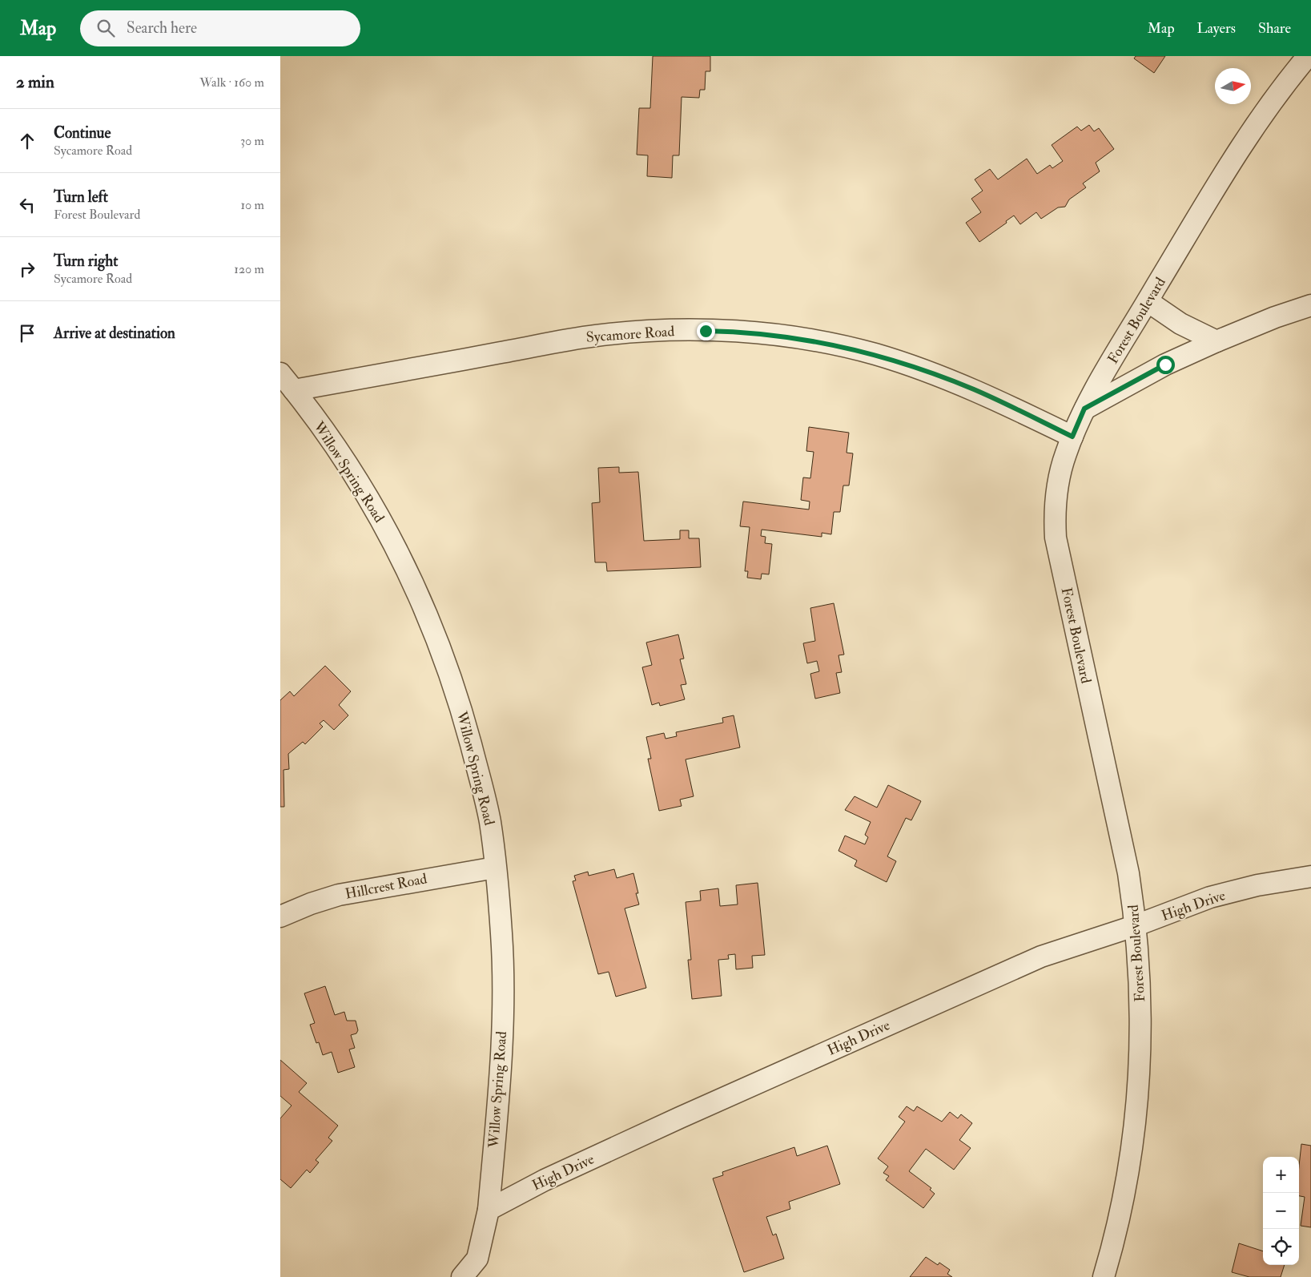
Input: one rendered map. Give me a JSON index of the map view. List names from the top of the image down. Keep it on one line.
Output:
{"streets":{"street":["Forest Boulevard","Sycamore Road","Willow Spring Road","Hillcrest Road","High Drive"]},"crossings":[["Forest Boulevard","Sycamore Road"],["Forest Boulevard","High Drive"],["Sycamore Road","Willow Spring Road"],["Willow Spring Road","Hillcrest Road"],["Willow Spring Road","High Drive"]],"north":"right","page":{"header":"Map","search":"Search here","nav":["Map","Layers","Share"],"heading":["2 min","Walk · 160 m"],"list":[["Continue","Sycamore Road","30 m"],["Turn left","Forest Boulevard","10 m"],["Turn right","Sycamore Road","120 m"],"Arrive at destination"],"map_buttons":["+","−"]}}
